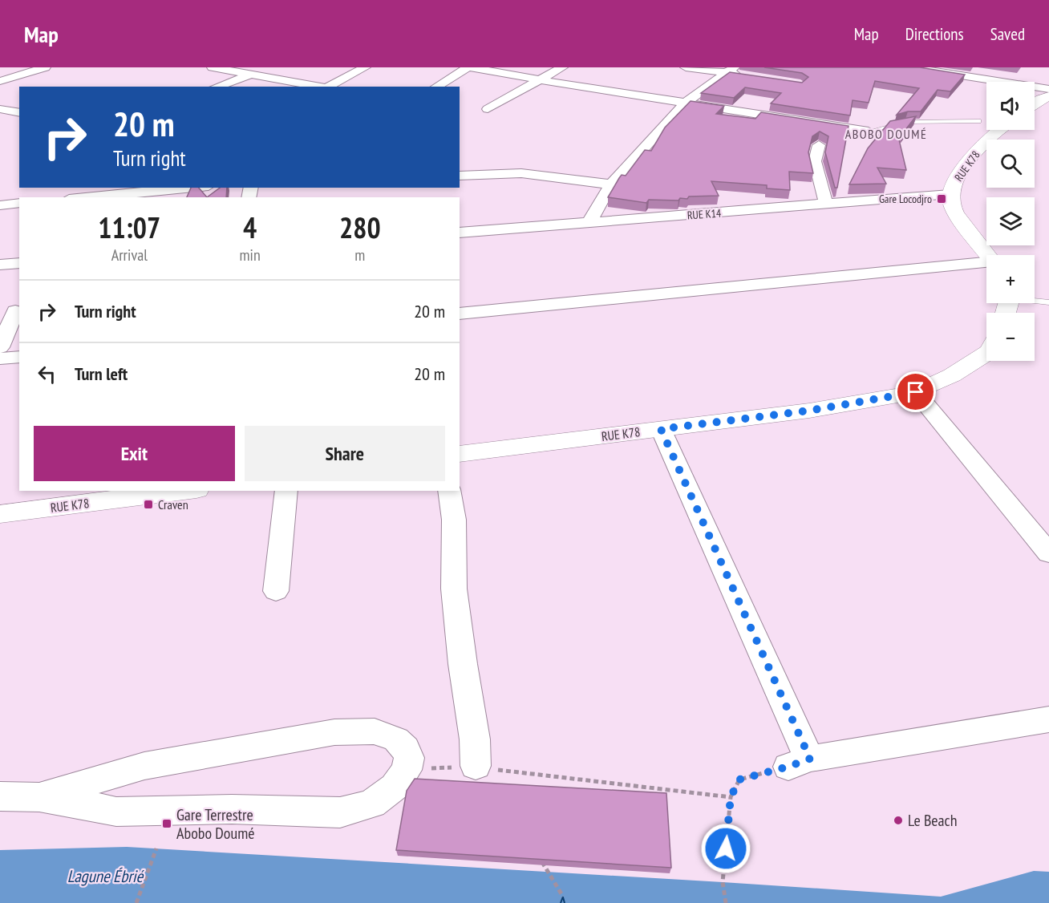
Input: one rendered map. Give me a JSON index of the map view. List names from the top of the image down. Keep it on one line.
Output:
{"streets":{"street":["RUE K78","RUE K14"]},"crossings":[["RUE K78","RUE K14"]],"districts":["ABOBO DOUMÉ"],"water":["Lagune Ébrié"],"places":{"transit":["Gare Locodjro","Craven","Gare Terrestre Abobo Doumé"],"other":["Le Beach"]},"page":{"header":"Map","nav":["Map","Directions","Saved"],"map_buttons":["+","−"],"turn":["20 m","Turn right"],"eta":["11:07","Arrival","4","min","280","m"],"list":[{"name":"Turn right","value":"20 m"},{"name":"Turn left","value":"20 m"}],"buttons":["Exit","Share"]}}
